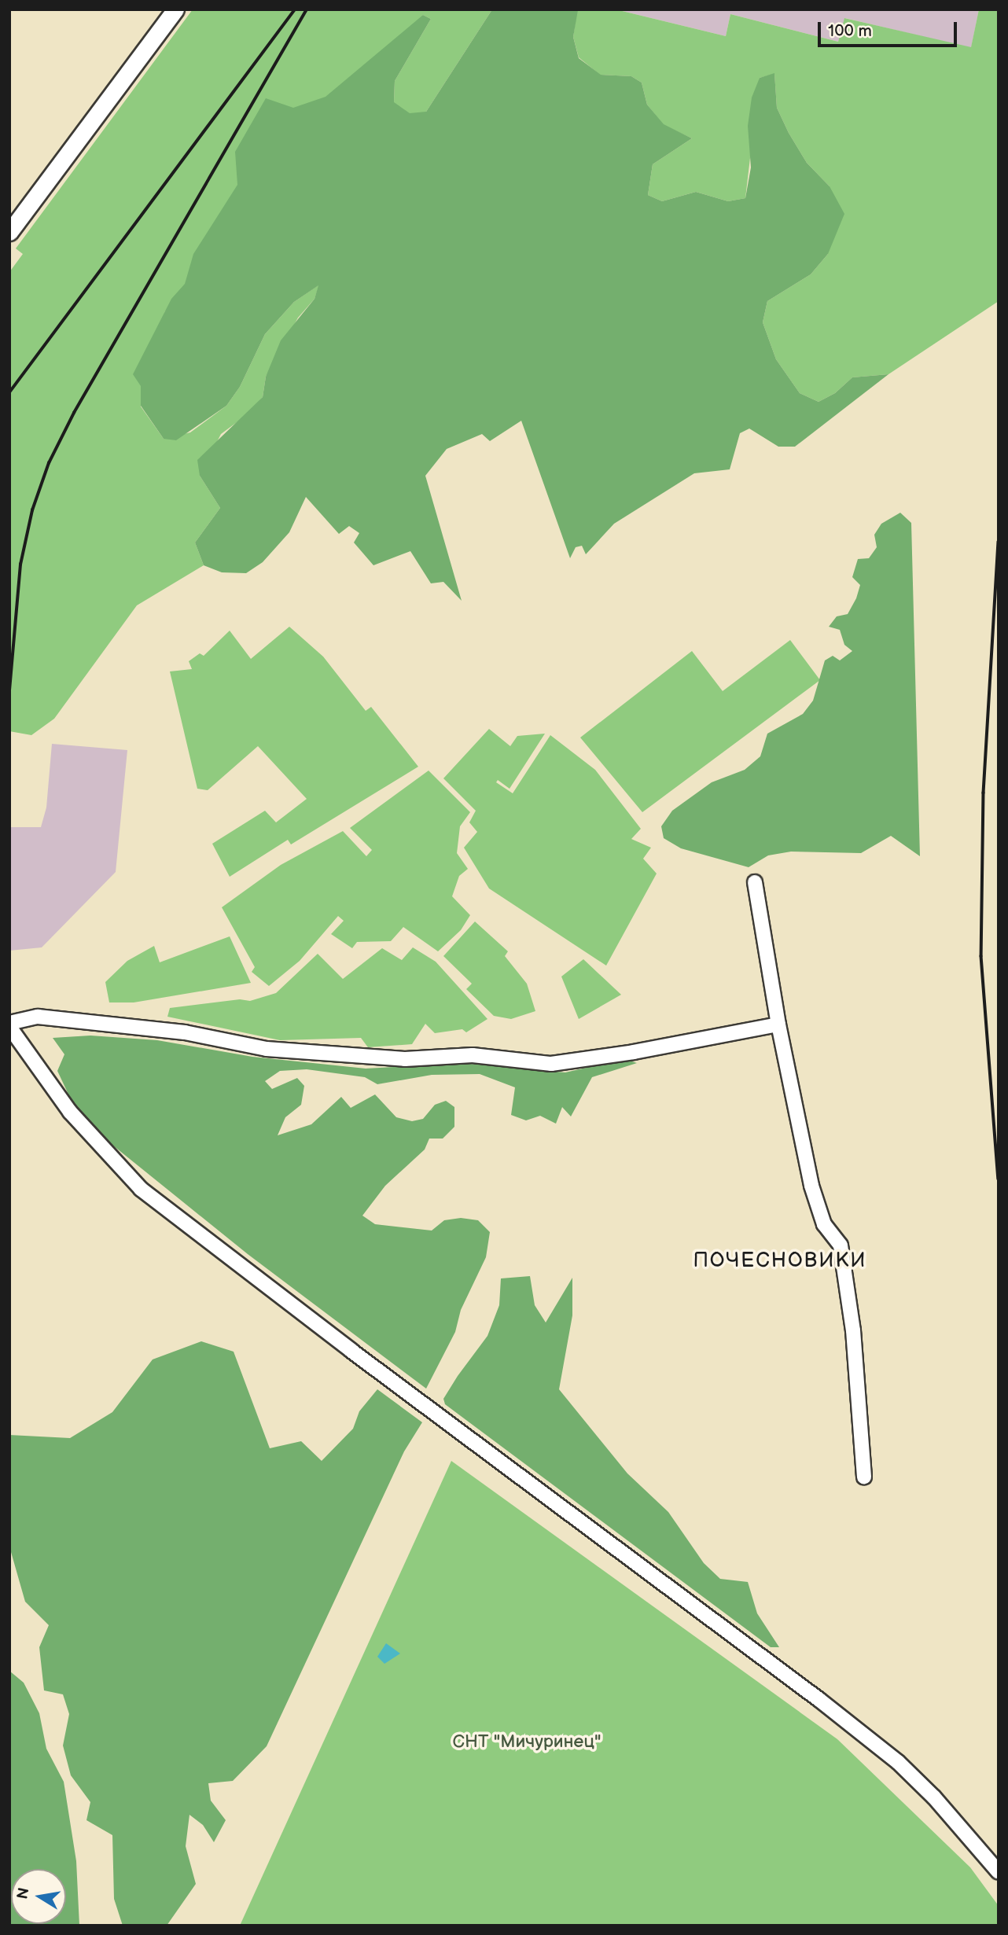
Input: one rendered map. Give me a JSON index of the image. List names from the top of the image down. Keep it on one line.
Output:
{"districts":["ПОЧЕСНОВИКИ"],"parks":["СНТ \"Мичуринец\""],"scale_bar":"100 m","north":"left"}
